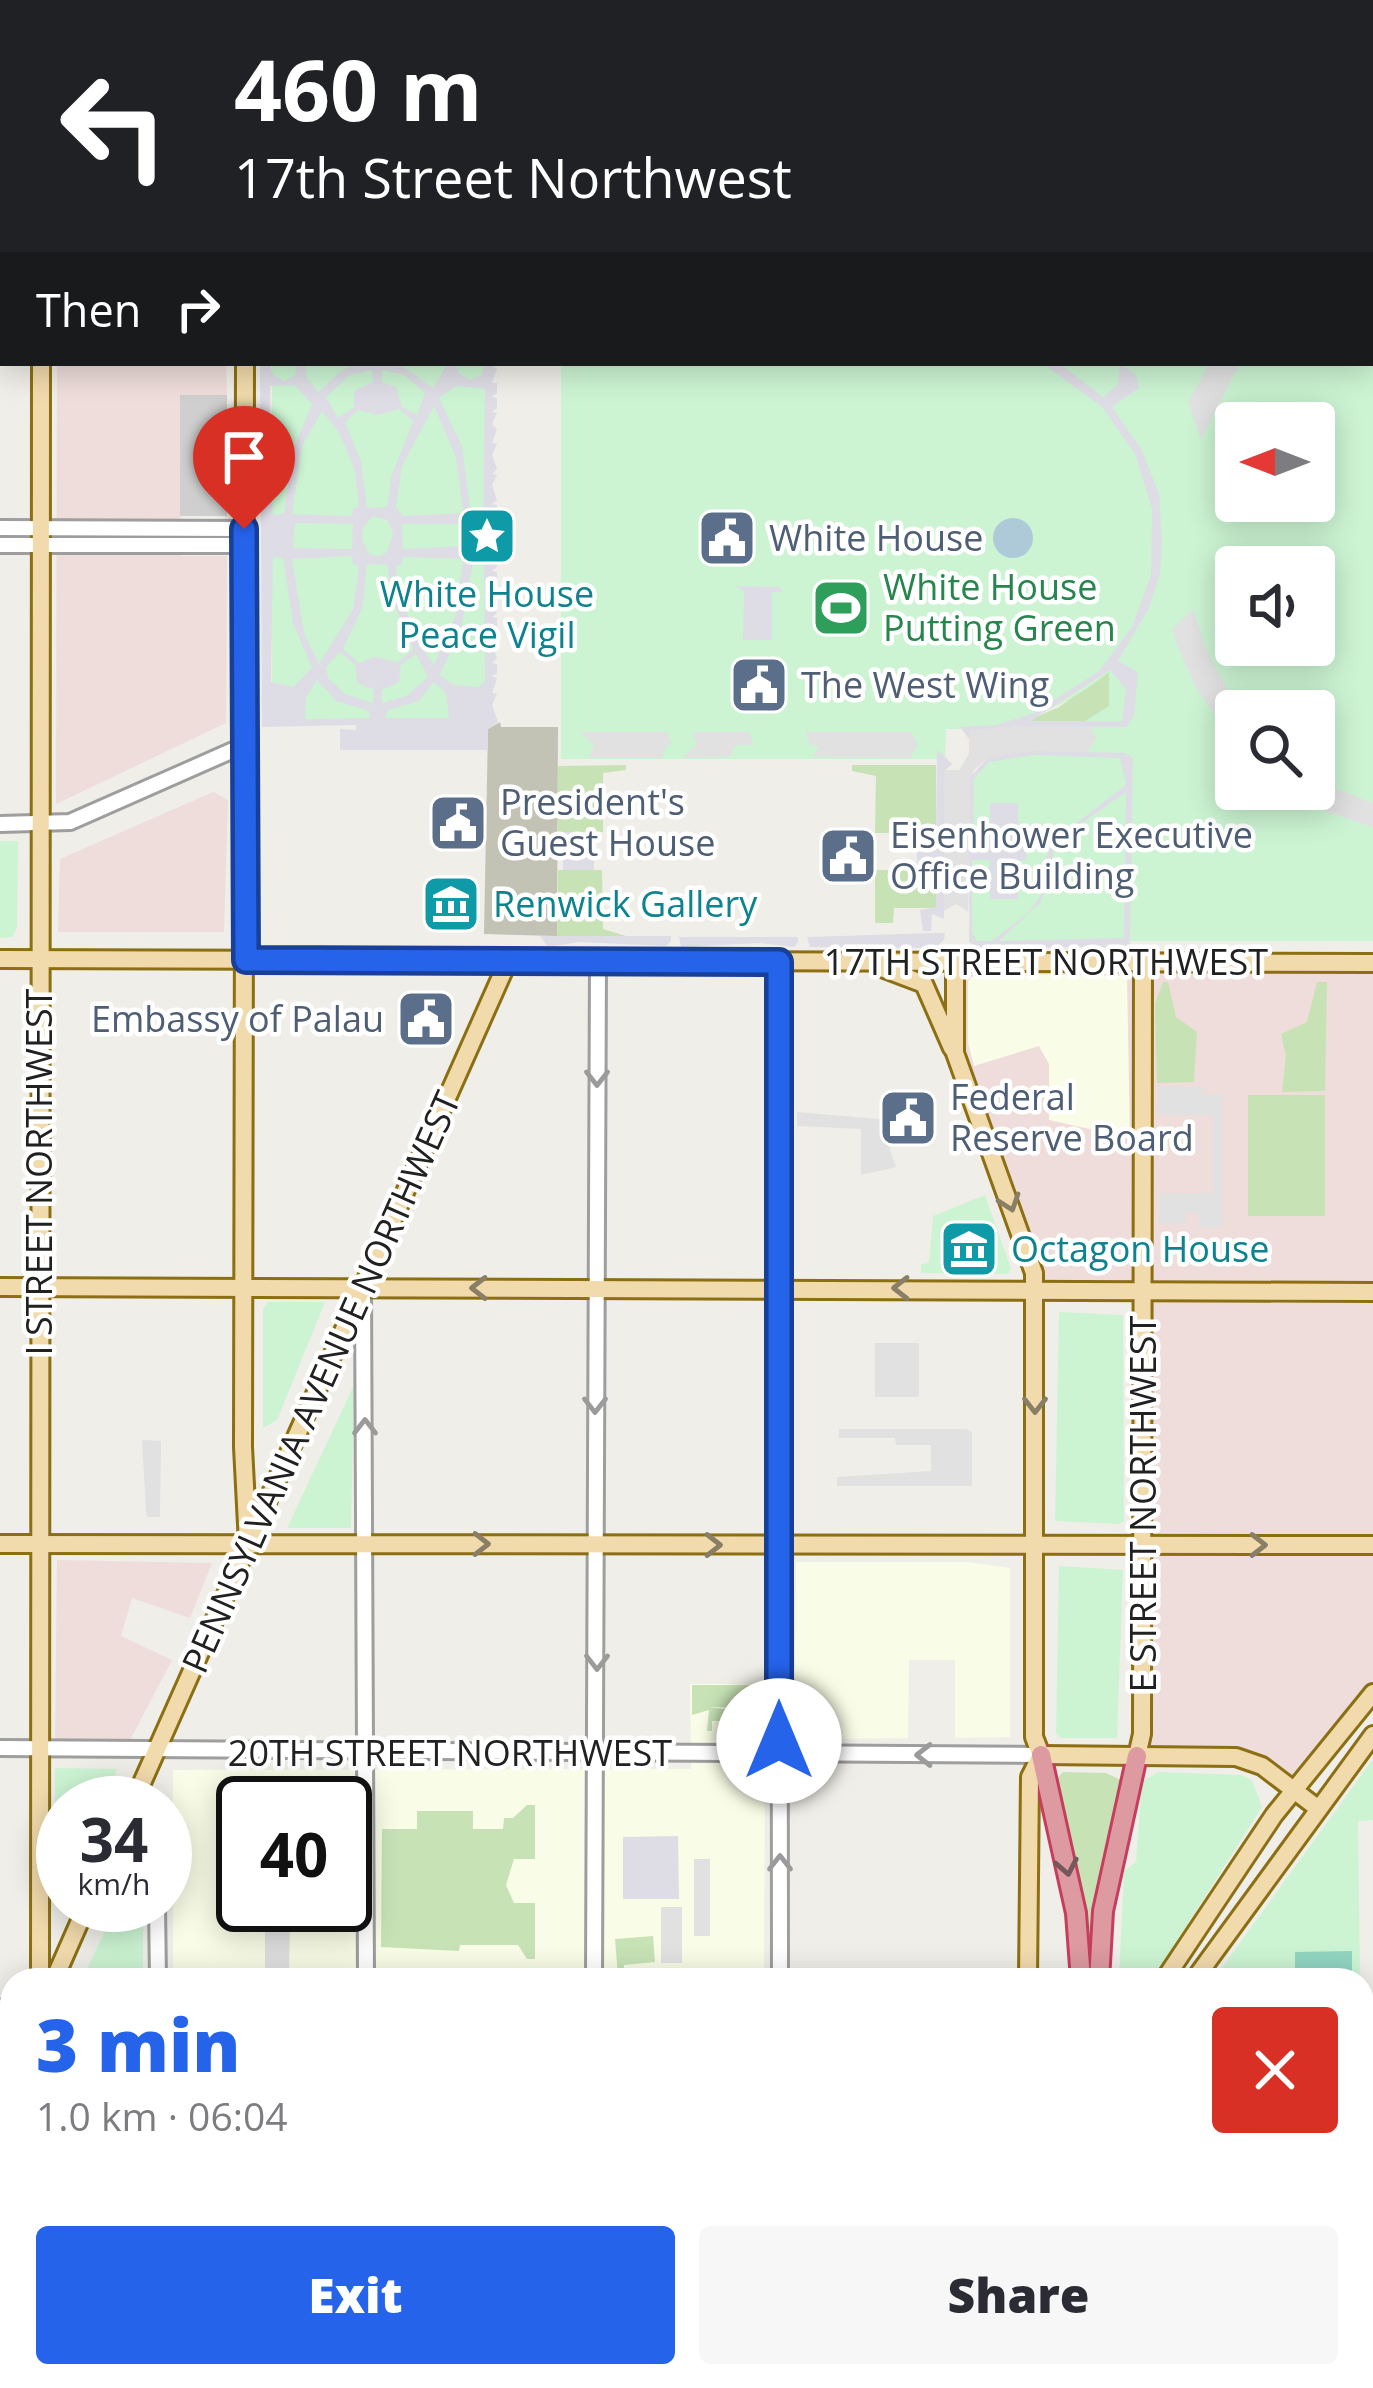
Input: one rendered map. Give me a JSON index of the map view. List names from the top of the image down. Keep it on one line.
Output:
{"streets":{"main road":["17TH STREET NORTHWEST","I STREET NORTHWEST","PENNSYLVANIA AVENUE NORTHWEST","E STREET NORTHWEST","20TH STREET NORTHWEST"]},"crossings":[["17TH STREET NORTHWEST","I STREET NORTHWEST"],["17TH STREET NORTHWEST","PENNSYLVANIA AVENUE NORTHWEST"],["17TH STREET NORTHWEST","E STREET NORTHWEST"],["I STREET NORTHWEST","20TH STREET NORTHWEST"],["PENNSYLVANIA AVENUE NORTHWEST","20TH STREET NORTHWEST"],["E STREET NORTHWEST","20TH STREET NORTHWEST"]],"places":{"place":["White House Peace Vigil"],"public building":["White House","The West Wing","President's Guest House","Eisenhower Executive Office Building","Embassy of Palau","Federal Reserve Board"],"sports":["White House Putting Green"],"museum":["Renwick Gallery","Octagon House"]},"north":"left","page":{"turn":["460 m","17th Street Northwest"],"then":"Then","speed":"34 km/h","limit":"40","heading":["3 min","1.0 km · 06:04"],"buttons":["Exit","Share"]}}
